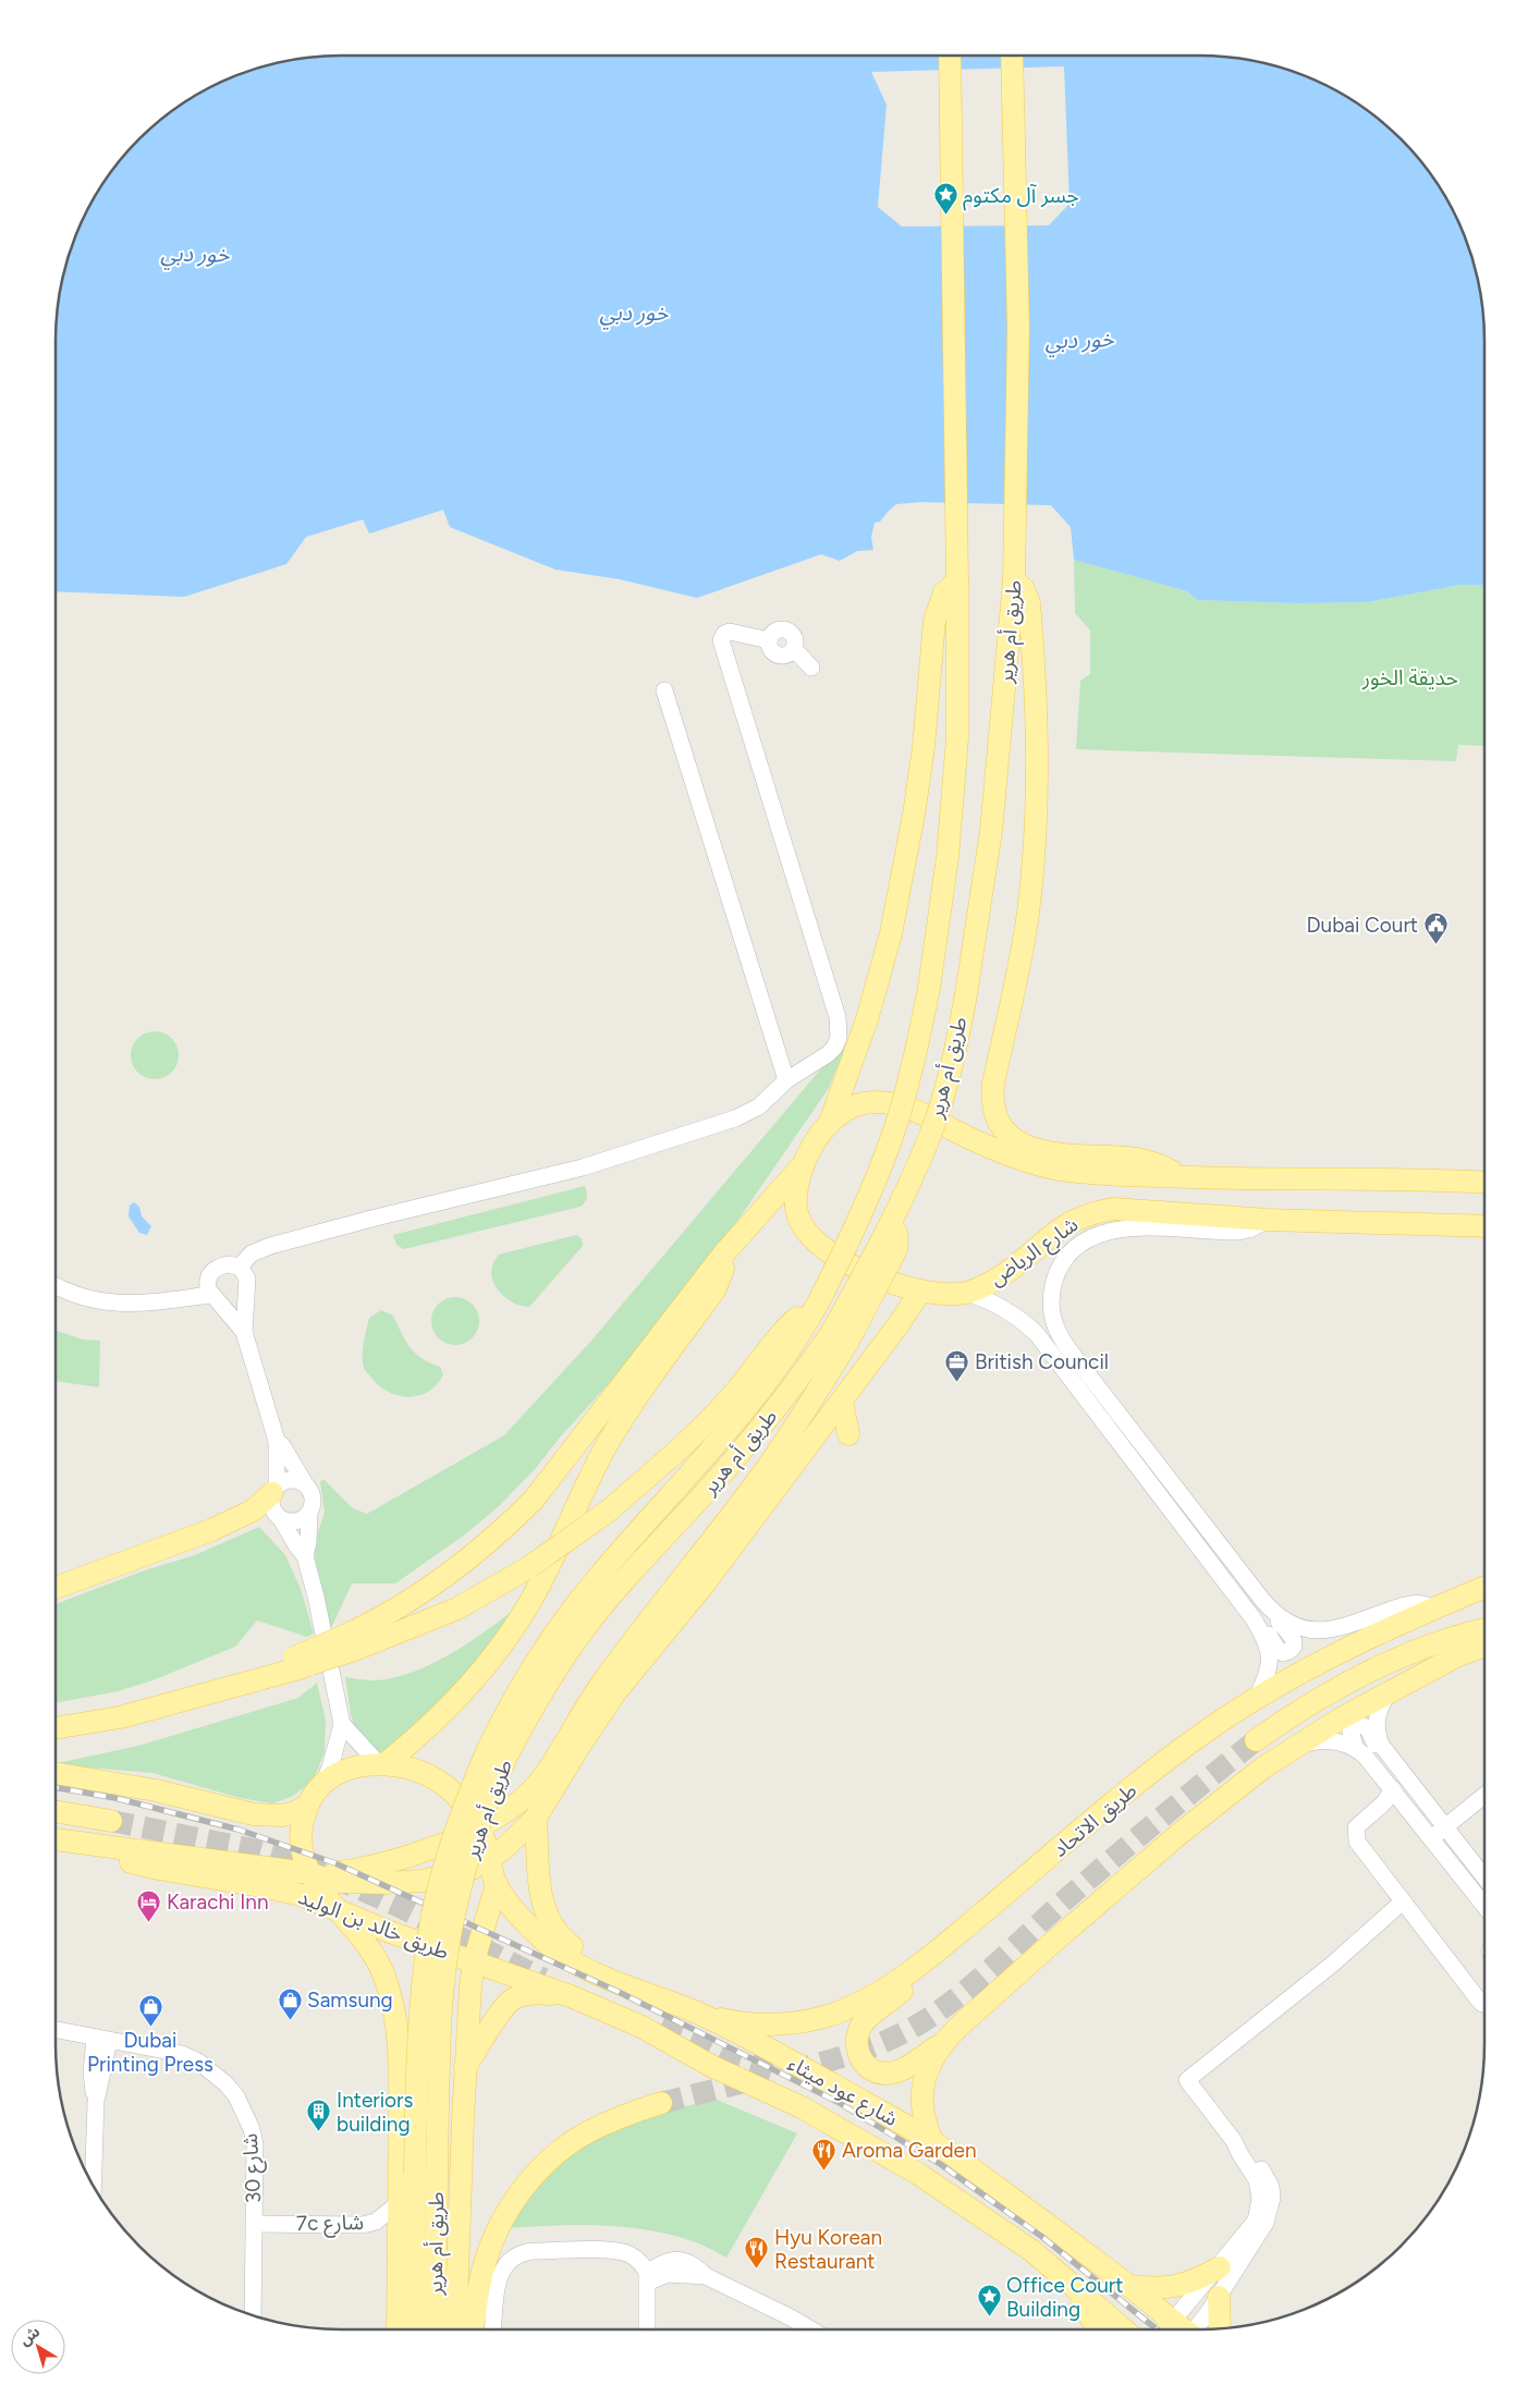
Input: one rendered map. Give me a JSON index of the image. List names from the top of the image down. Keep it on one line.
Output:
{"streets":{"main road":["طريق أم هرير","شارع الرياض","طريق الاتحاد","طريق خالد بن الوليد","شارع عود ميثاء"],"street":["شارع 30","7c شارع"]},"crossings":[["طريق الاتحاد","شارع عود ميثاء"],["طريق خالد بن الوليد","شارع عود ميثاء"],["شارع 30","7c شارع"]],"water":["خور دبي"],"parks":["حديقة الخور"],"places":{"place":["جسر آل مكتوم","Office Court Building"],"public building":["Dubai Court"],"office":["British Council"],"hotel":["Karachi Inn"],"shop":["Samsung","Dubai Printing Press"],"building":["Interiors building"],"restaurant":["Aroma Garden","Hyu Korean Restaurant"]},"north":"top left"}
